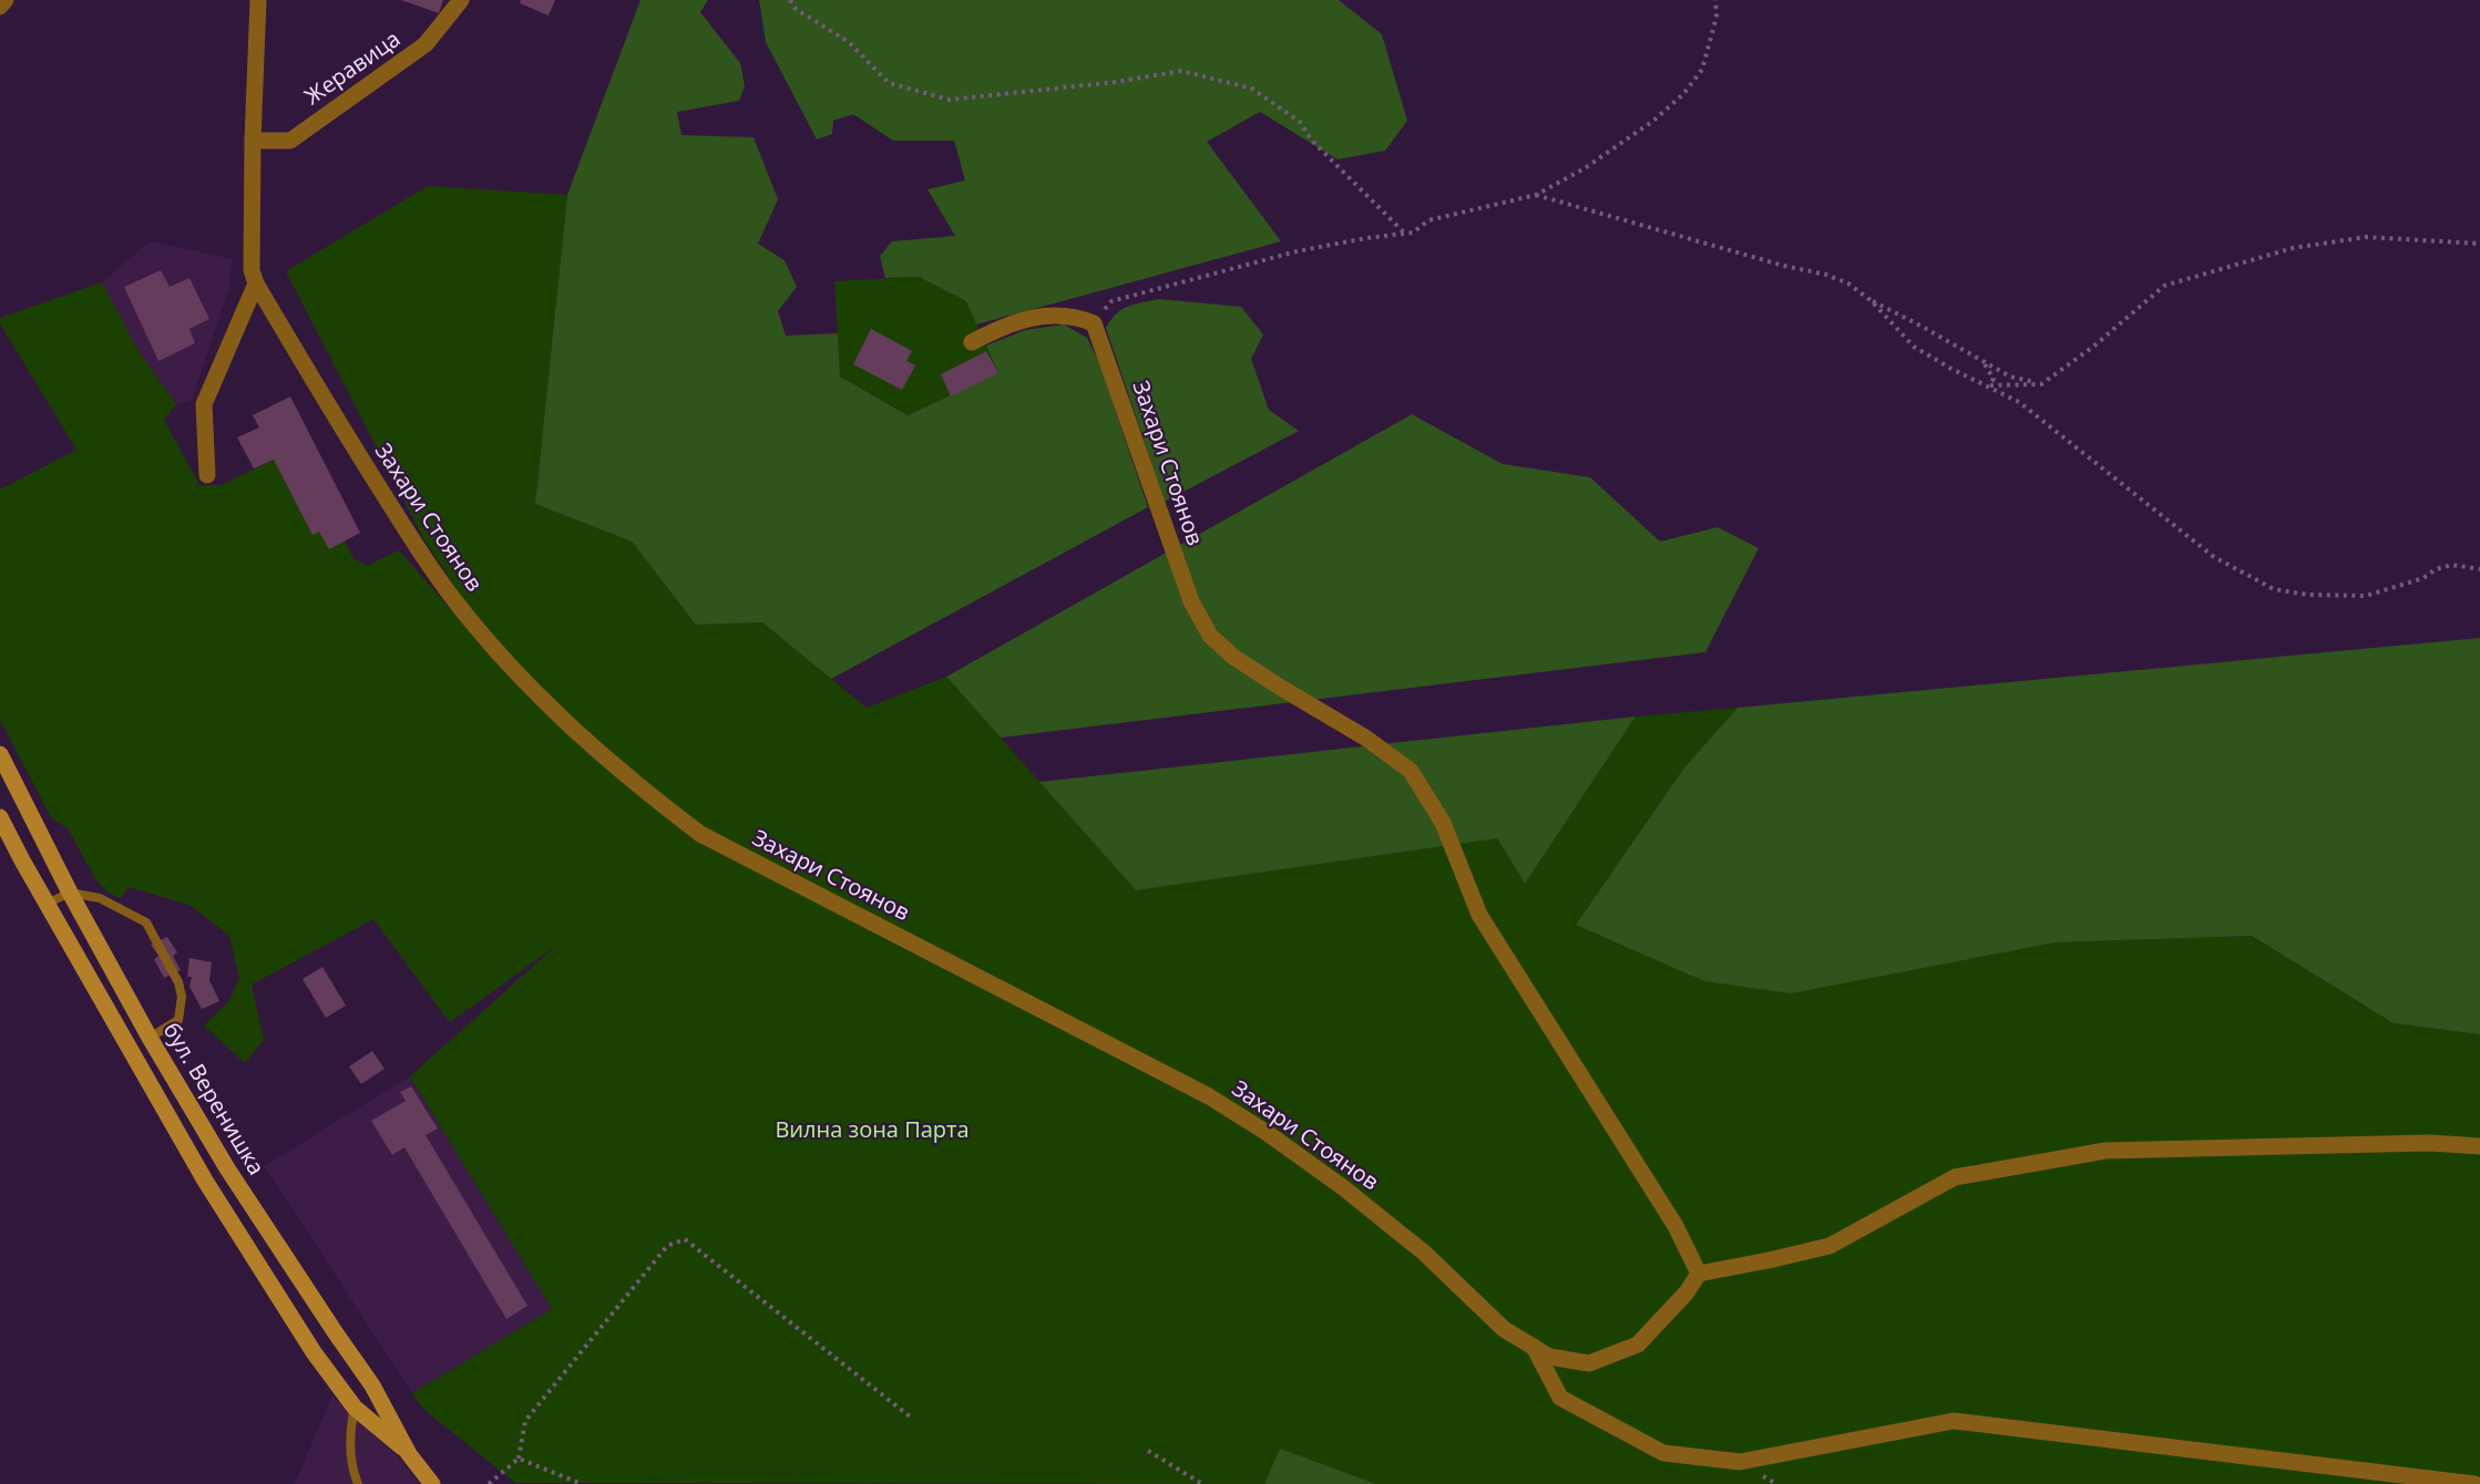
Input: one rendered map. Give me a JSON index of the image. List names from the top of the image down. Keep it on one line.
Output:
{"streets":{"main road":["бул. Веренишка"],"street":["Жеравица","Захари Стоянов"]},"crossings":[["Жеравица","Захари Стоянов"]],"parks":["Вилна зона Парта"]}
